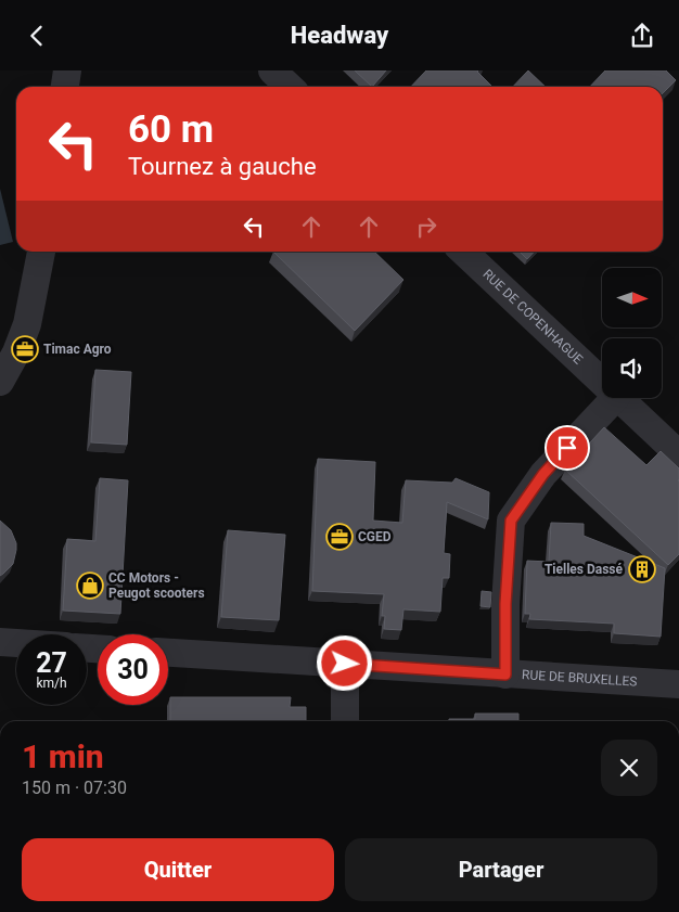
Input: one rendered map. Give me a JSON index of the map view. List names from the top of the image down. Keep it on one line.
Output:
{"streets":{"street":["RUE DE COPENHAGUE","RUE DE BRUXELLES"]},"places":{"office":["Timac Agro","CGED"],"building":["Tielles Dassé"],"shop":["CC Motors - Peugot scooters"]},"north":"right","page":{"header":"Headway","turn":["60 m","Tournez à gauche"],"speed":"27 km/h","limit":"30","heading":["1 min","150 m · 07:30"],"buttons":["Quitter","Partager"]}}
